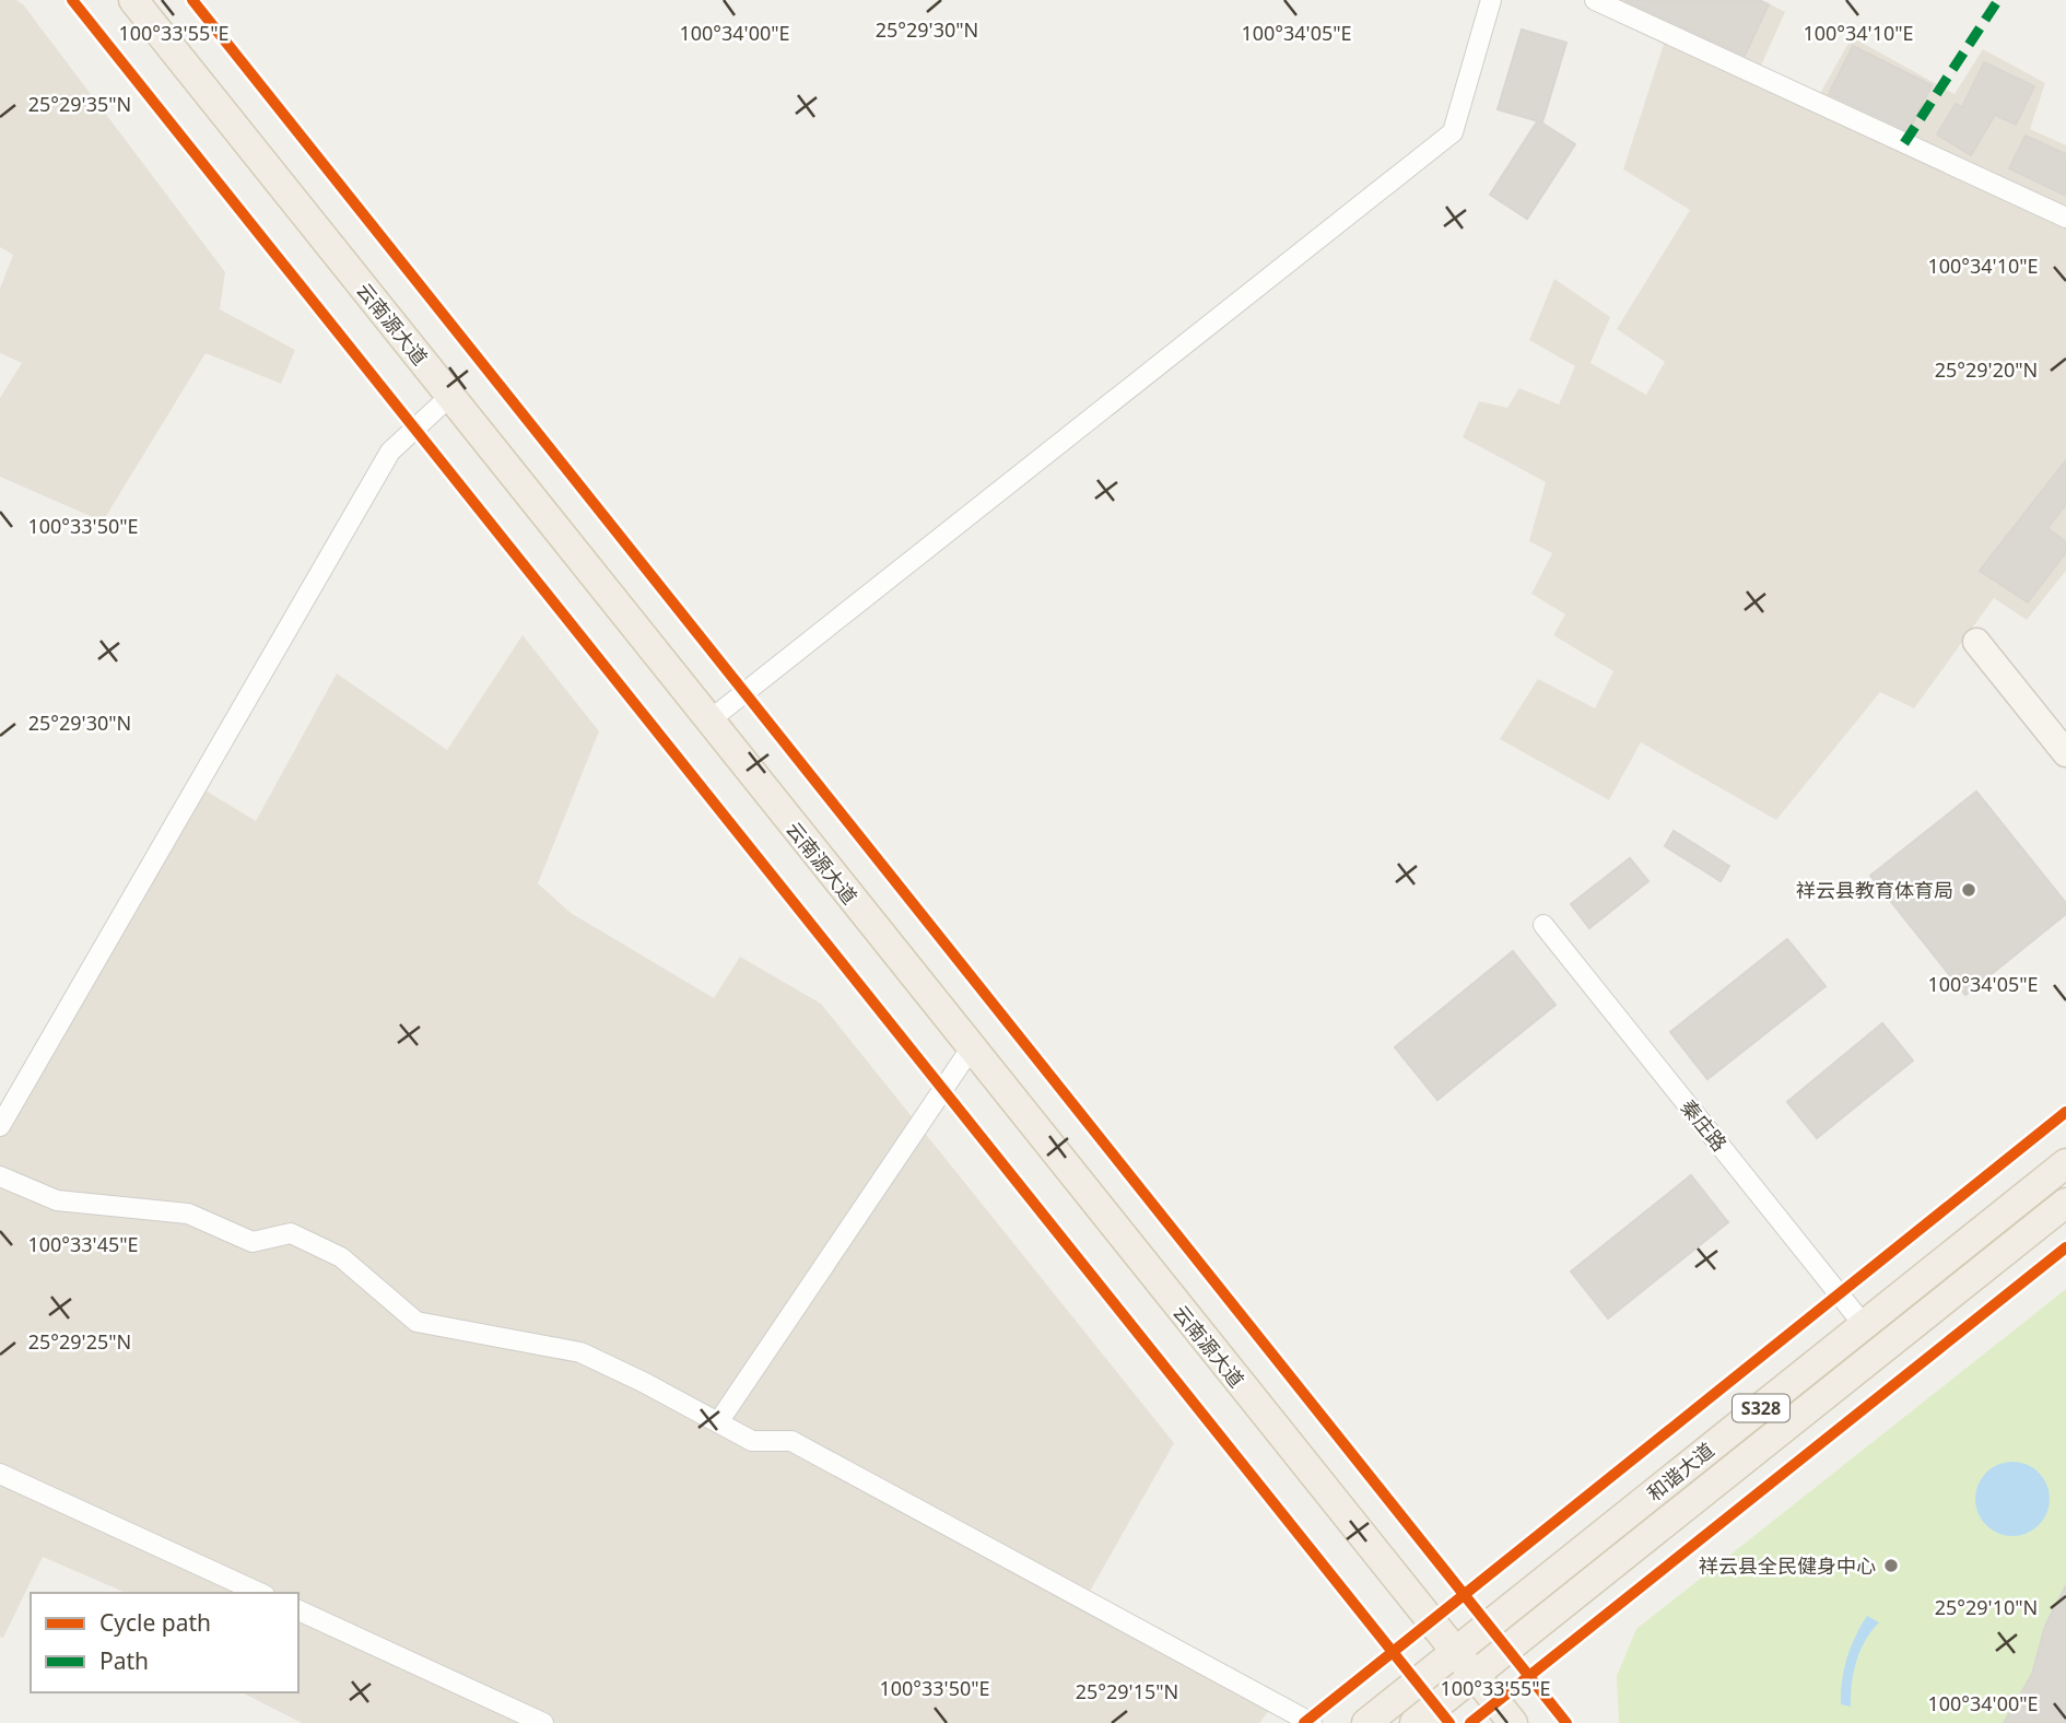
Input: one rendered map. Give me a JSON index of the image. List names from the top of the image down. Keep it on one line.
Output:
{"streets":{"main road":["云南源大道","S328","和谐大道"],"street":["秦庄路"]},"crossings":[["云南源大道","和谐大道"],["秦庄路","和谐大道"]],"places":["祥云县教育体育局","祥云县全民健身中心"],"legend":["Cycle path","Path"],"coordinates":["25°29'30\"N","100°33'55\"E","100°34'00\"E","100°34'05\"E","100°34'10\"E","25°29'35\"N","25°29'20\"N","100°33'50\"E","100°33'45\"E","25°29'25\"N","25°29'10\"N","25°29'15\"N"]}
